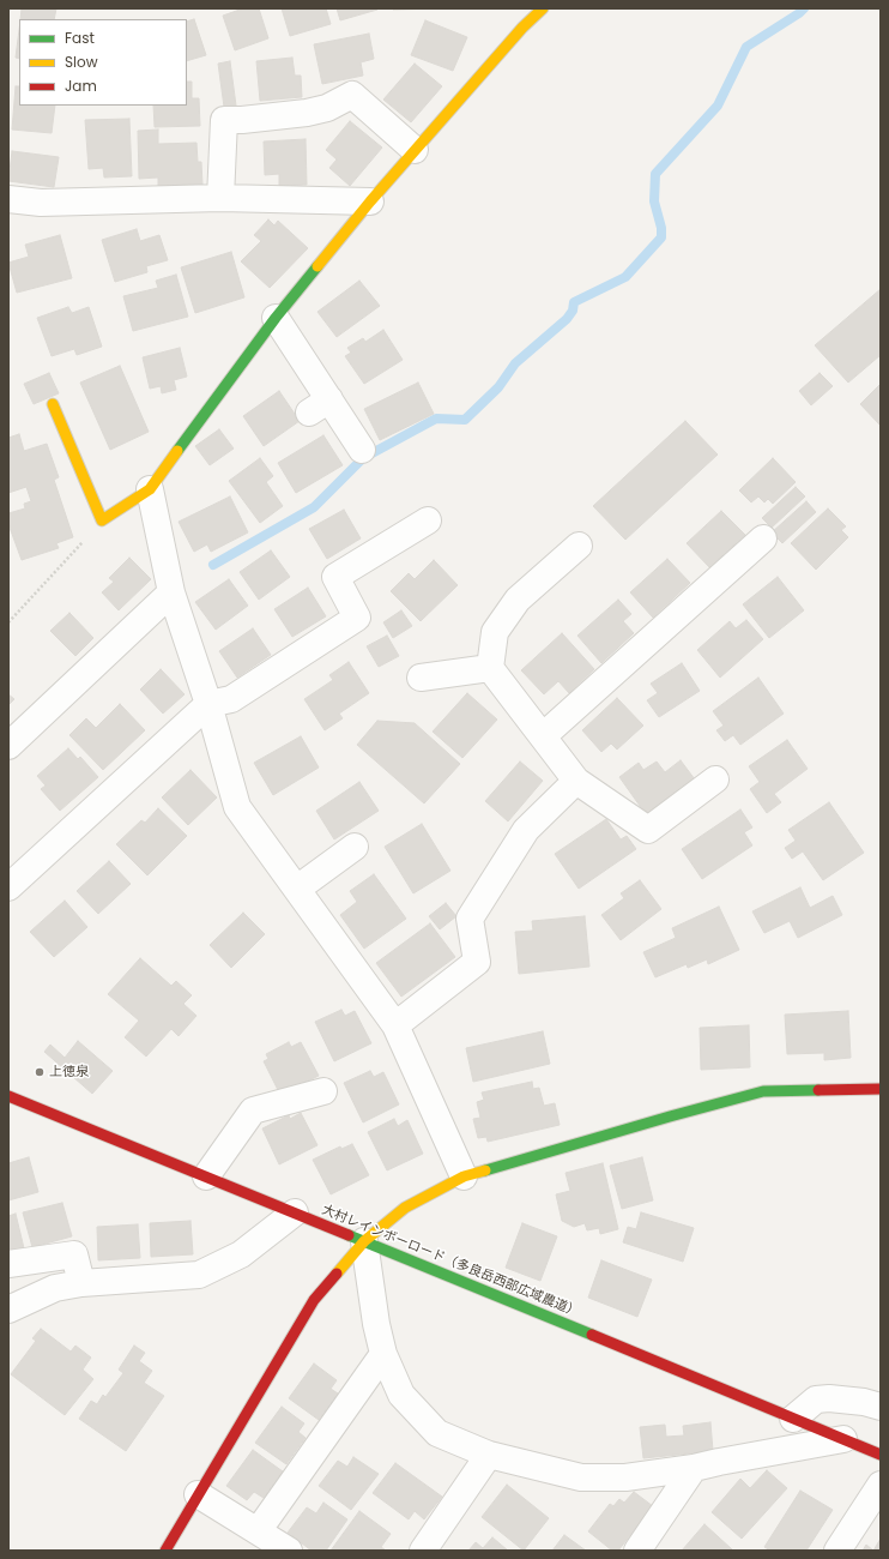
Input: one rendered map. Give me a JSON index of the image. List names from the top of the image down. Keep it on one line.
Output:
{"streets":{"street":["大村レインボーロード（多良岳西部広域農道）"]},"places":["上徳泉"],"legend":["Fast","Slow","Jam"]}
